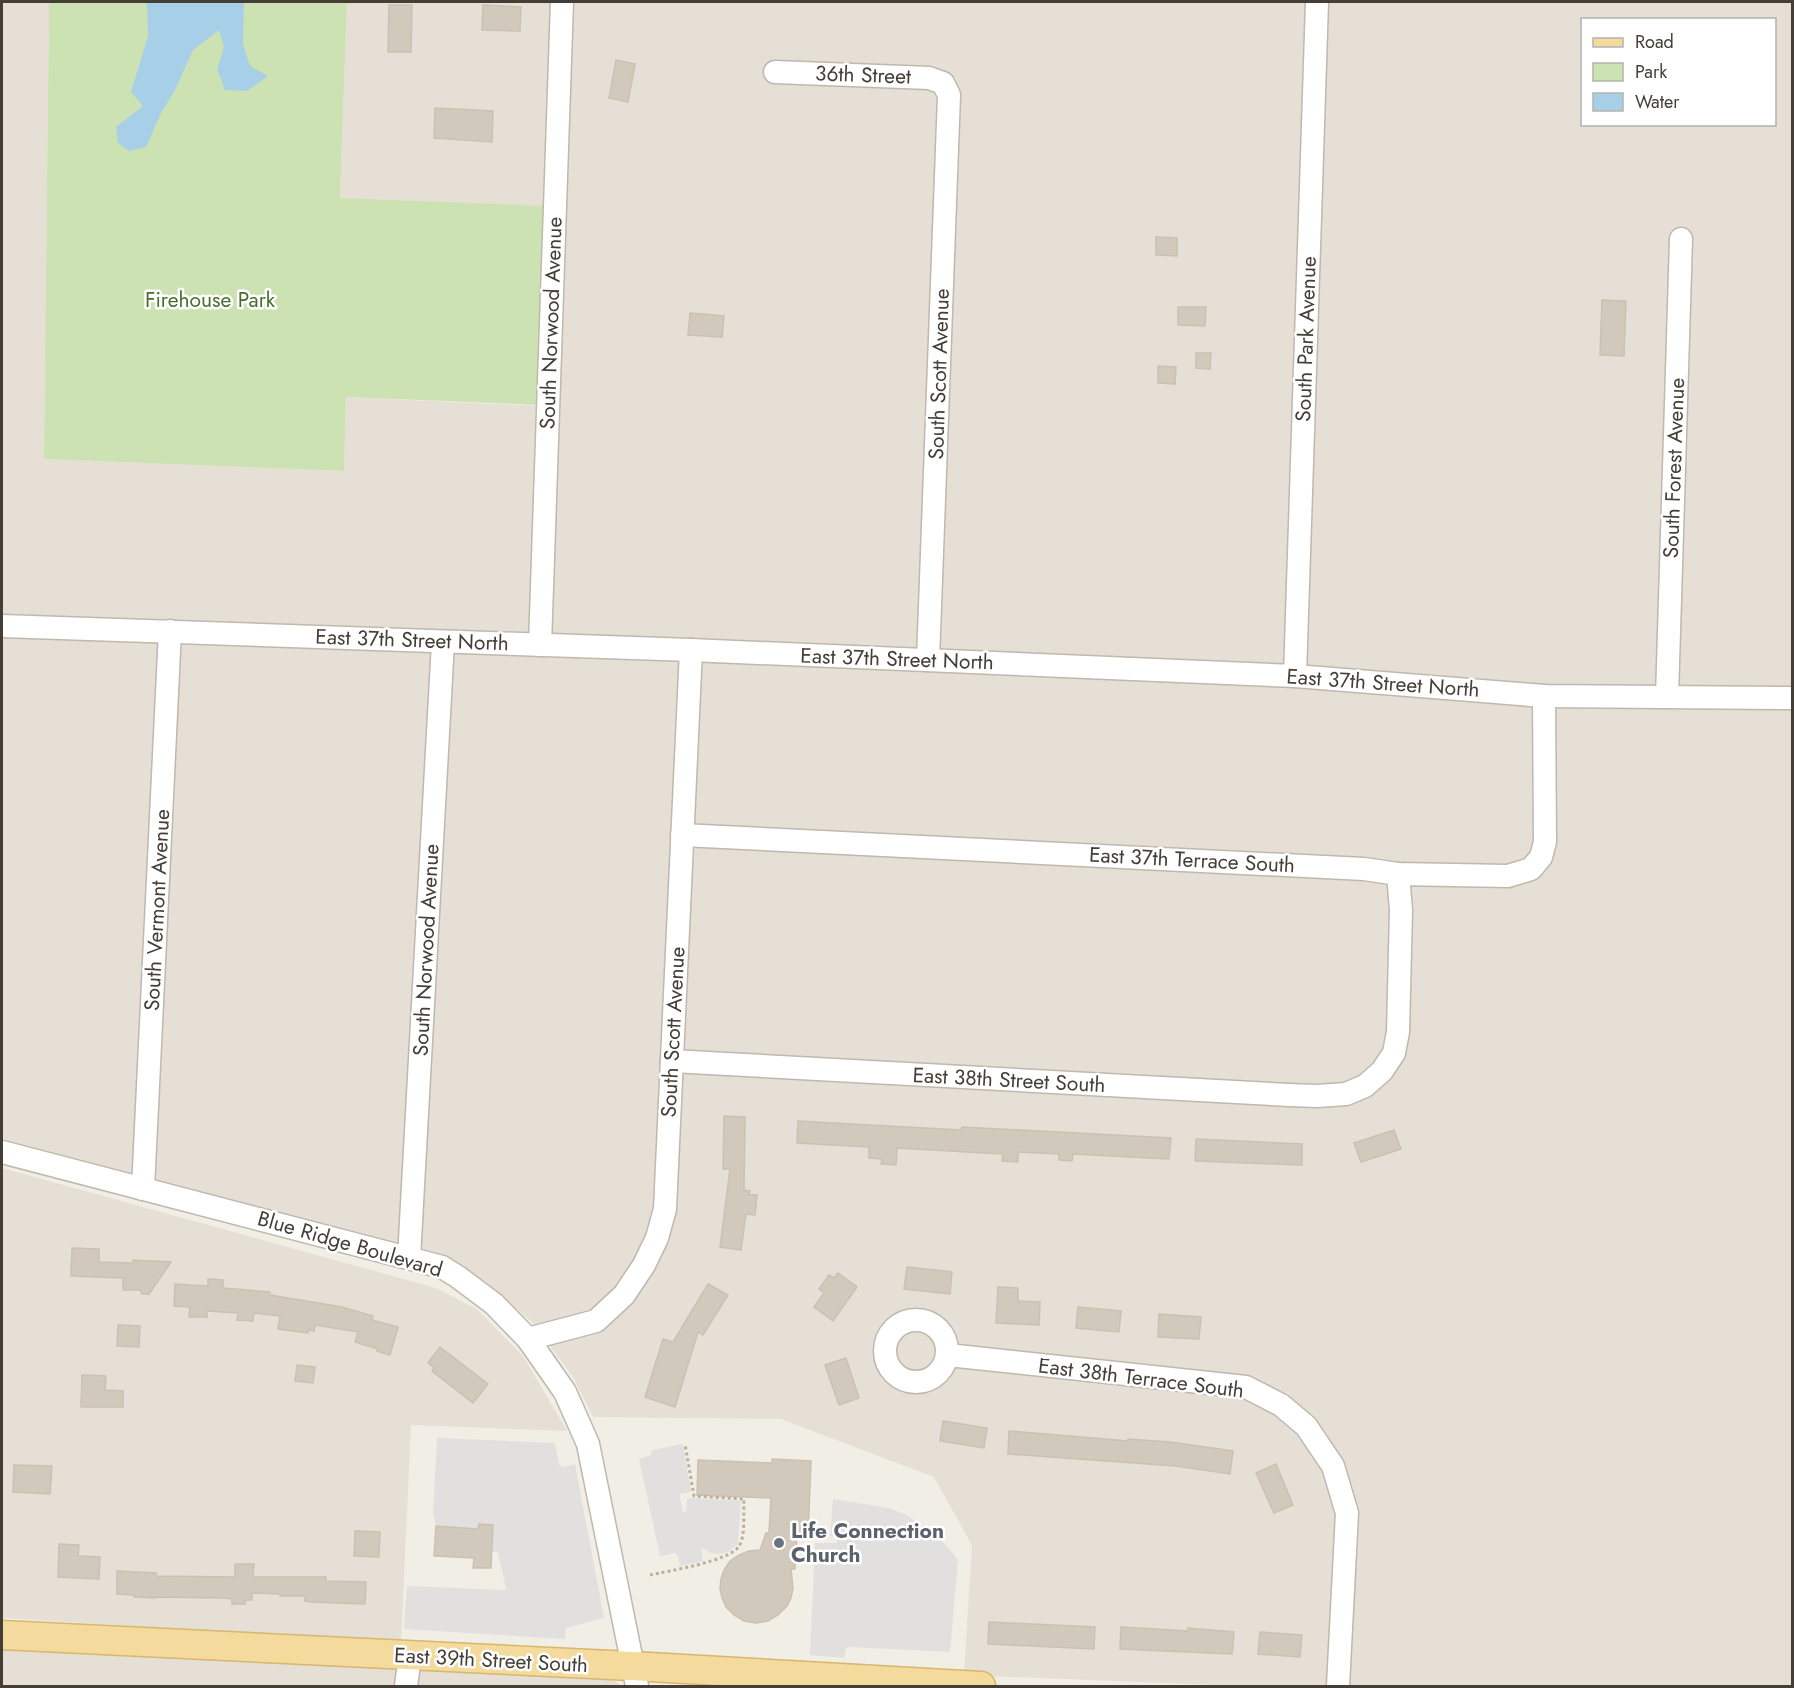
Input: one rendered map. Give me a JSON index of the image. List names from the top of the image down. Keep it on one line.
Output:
{"streets":{"main road":["East 39th Street South"],"street":["36th Street","South Norwood Avenue","South Park Avenue","South Scott Avenue","South Forest Avenue","East 37th Street North","East 37th Terrace South","South Vermont Avenue","East 38th Street South","Blue Ridge Boulevard","East 38th Terrace South"]},"crossings":[["36th Street","South Scott Avenue"],["South Norwood Avenue","East 37th Street North"],["South Norwood Avenue","Blue Ridge Boulevard"],["South Park Avenue","East 37th Street North"],["South Scott Avenue","East 37th Street North"],["South Scott Avenue","East 37th Terrace South"],["South Scott Avenue","East 38th Street South"],["South Scott Avenue","Blue Ridge Boulevard"],["South Forest Avenue","East 37th Street North"],["East 37th Street North","East 37th Terrace South"],["East 37th Street North","South Vermont Avenue"],["East 37th Terrace South","East 38th Street South"],["South Vermont Avenue","Blue Ridge Boulevard"],["Blue Ridge Boulevard","East 39th Street South"]],"parks":["Firehouse Park"],"places":["Life Connection Church"],"legend":["Road","Park","Water"]}
